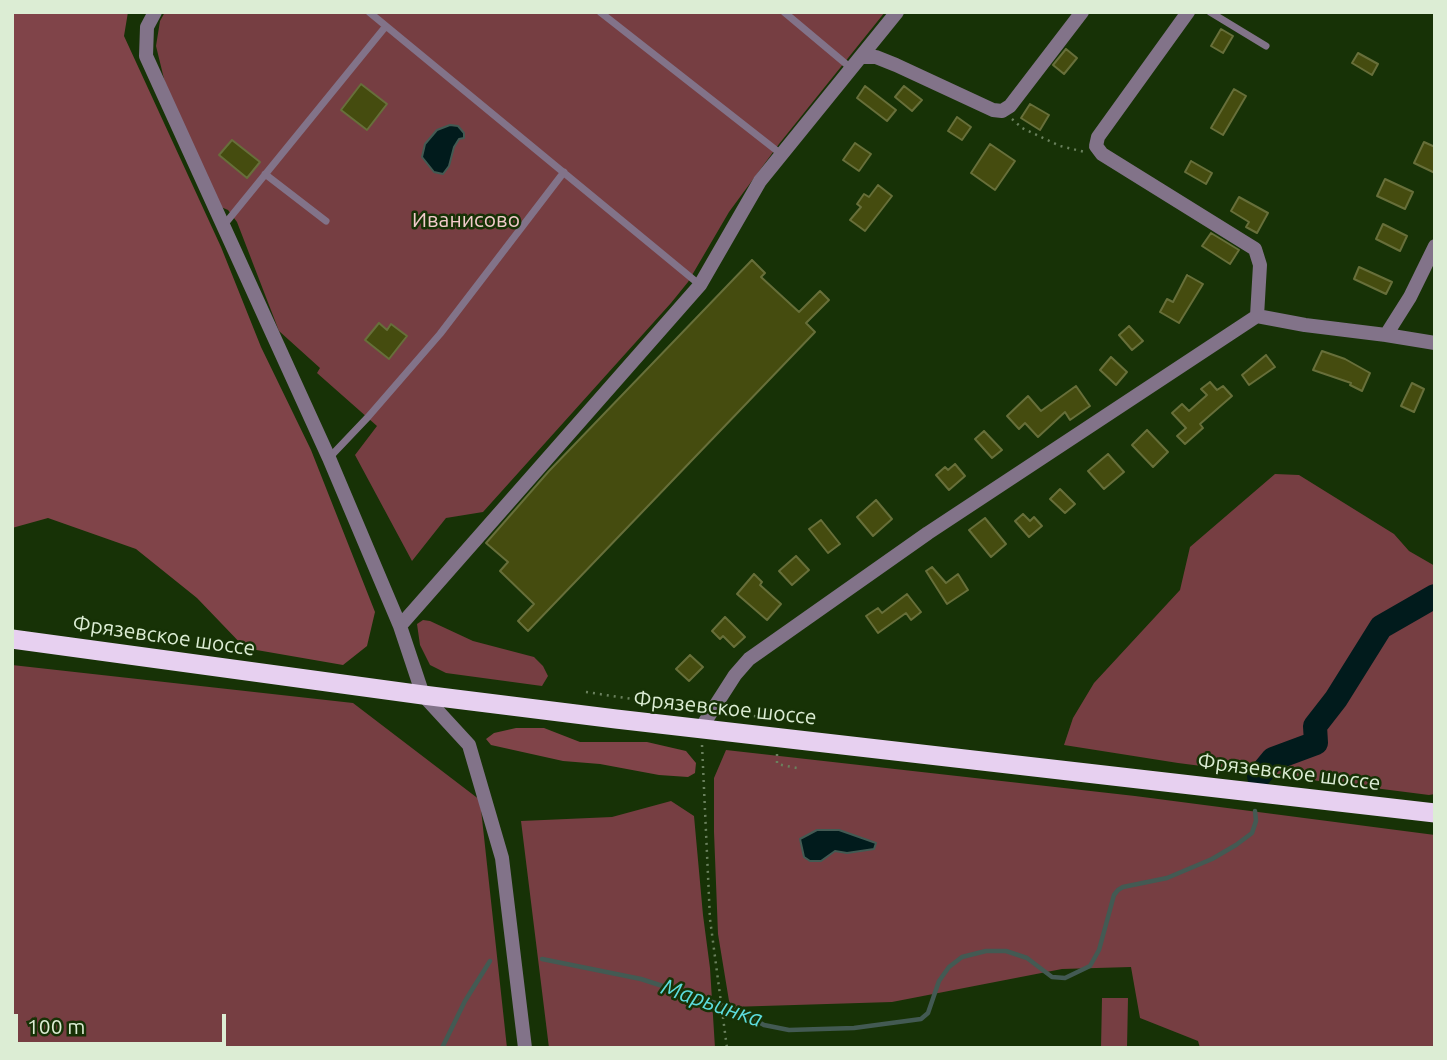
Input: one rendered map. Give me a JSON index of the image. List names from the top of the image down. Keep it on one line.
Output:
{"streets":{"highway":["Фрязевское шоссе"]},"water":["Марьинка"],"parks":["Иванисово"],"scale_bar":"100 m"}
